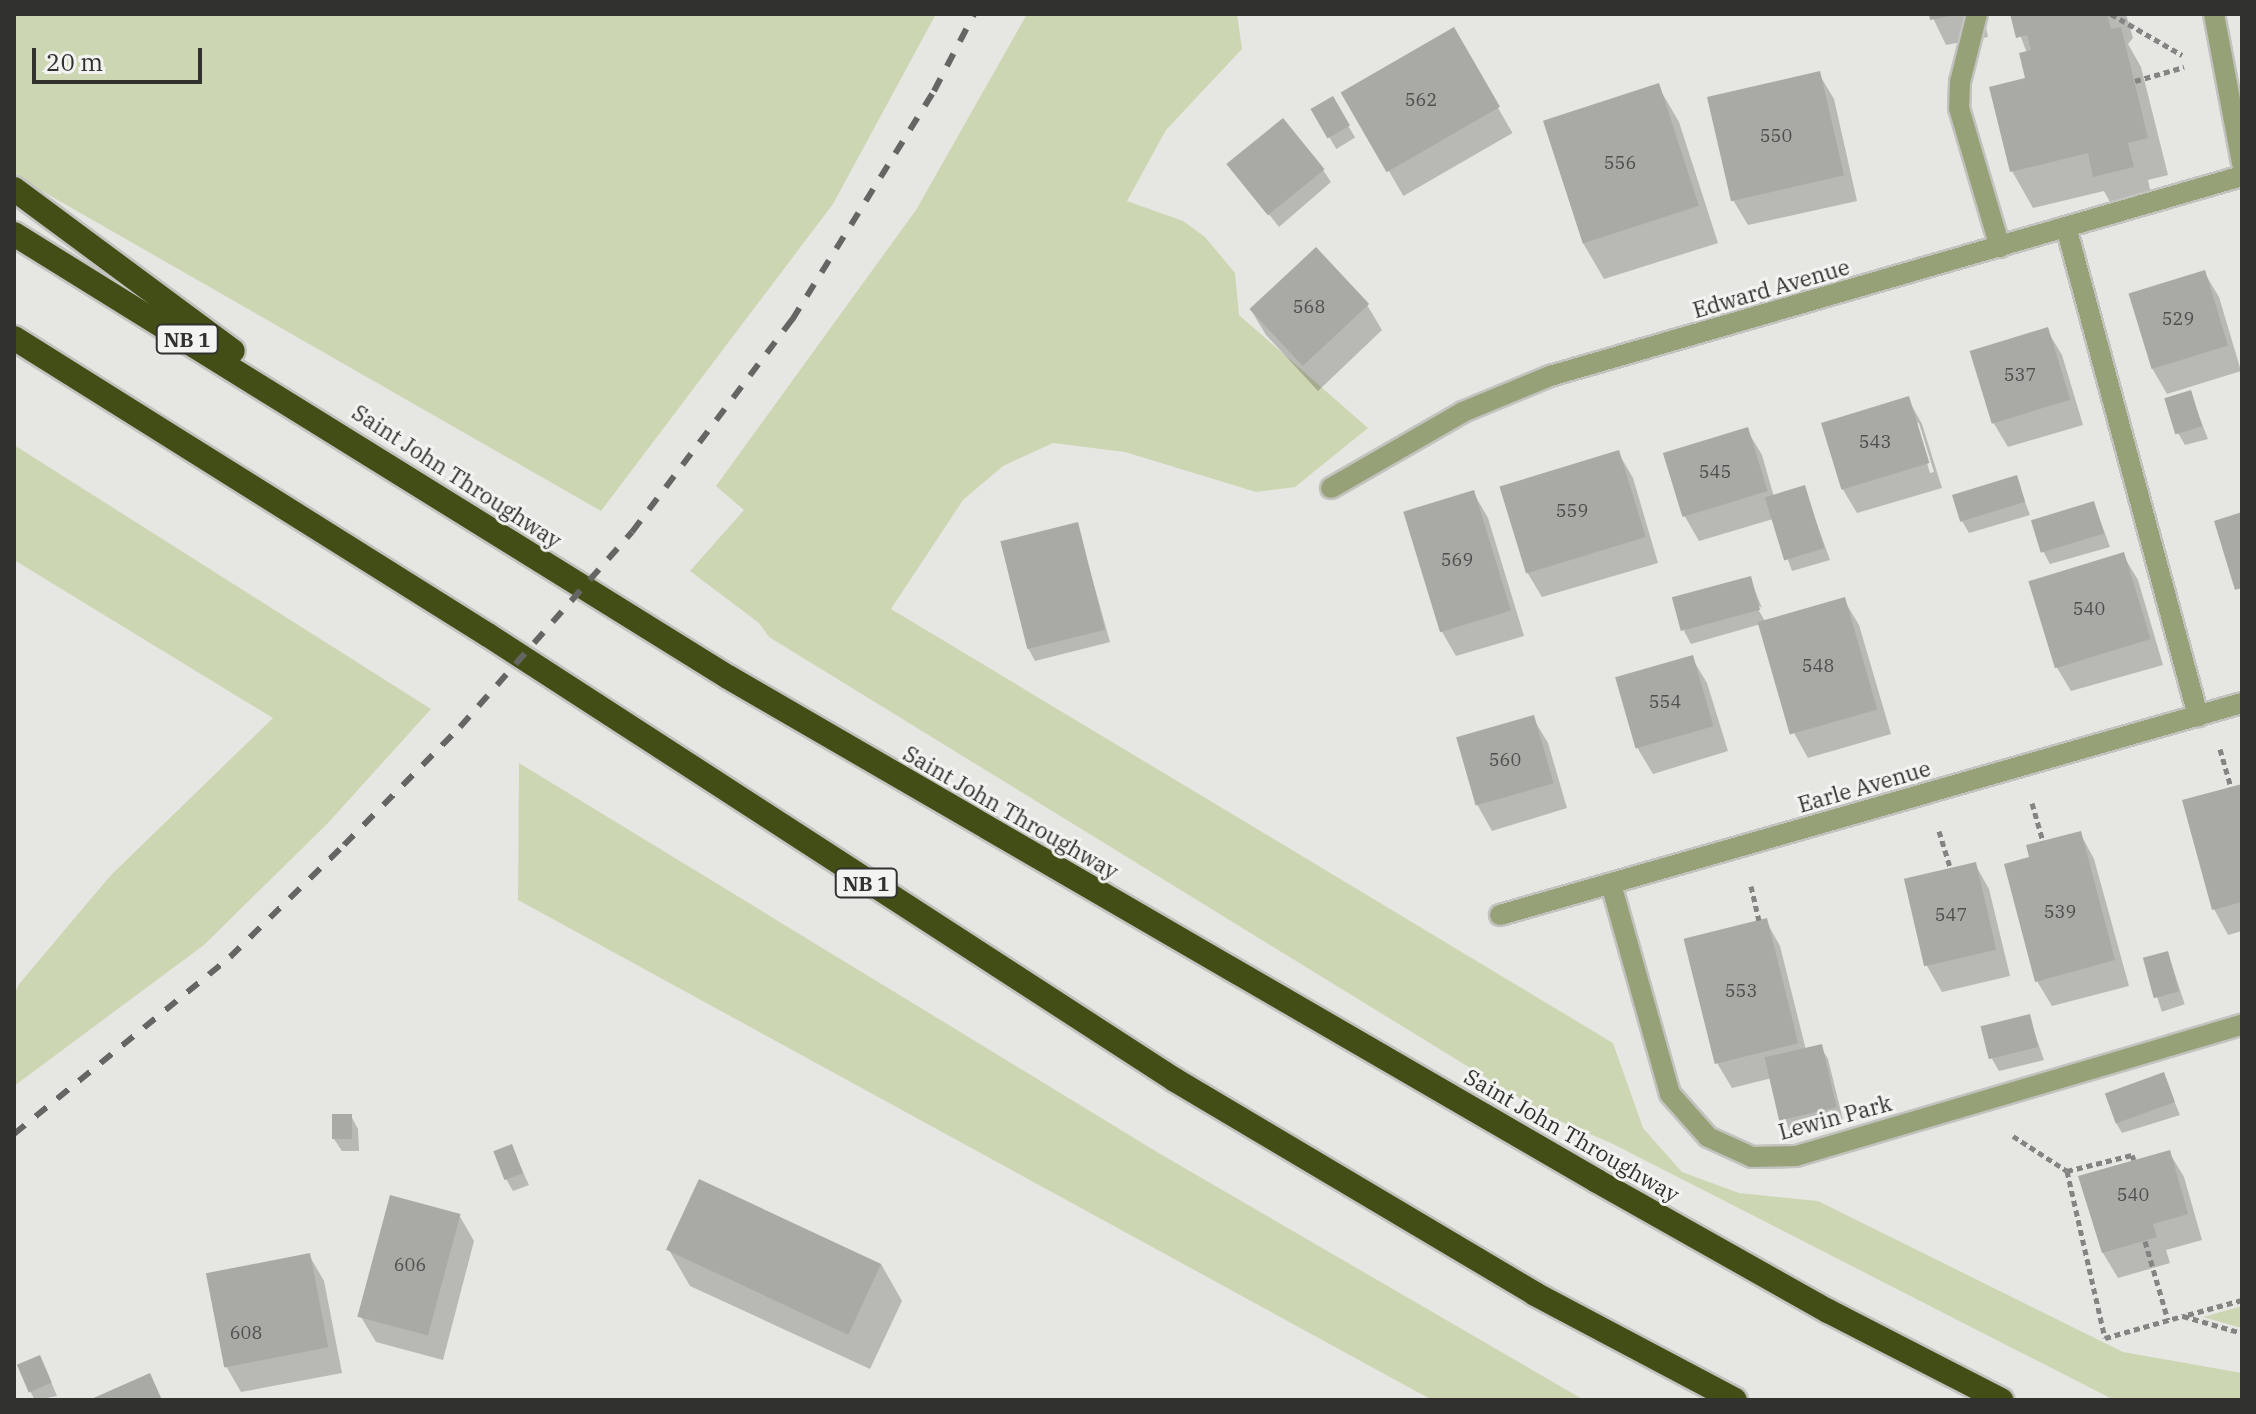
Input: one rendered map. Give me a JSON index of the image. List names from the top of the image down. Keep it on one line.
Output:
{"streets":{"highway":["NB 1","Saint John Throughway"],"street":["Edward Avenue","Earle Avenue","Lewin Park"]},"crossings":[["Earle Avenue","Lewin Park"]],"house_numbers":["562","550","556","568","529","537","543","545","559","569","540","548","554","560","539","547","553","540","606","608"],"scale_bar":"20 m"}
